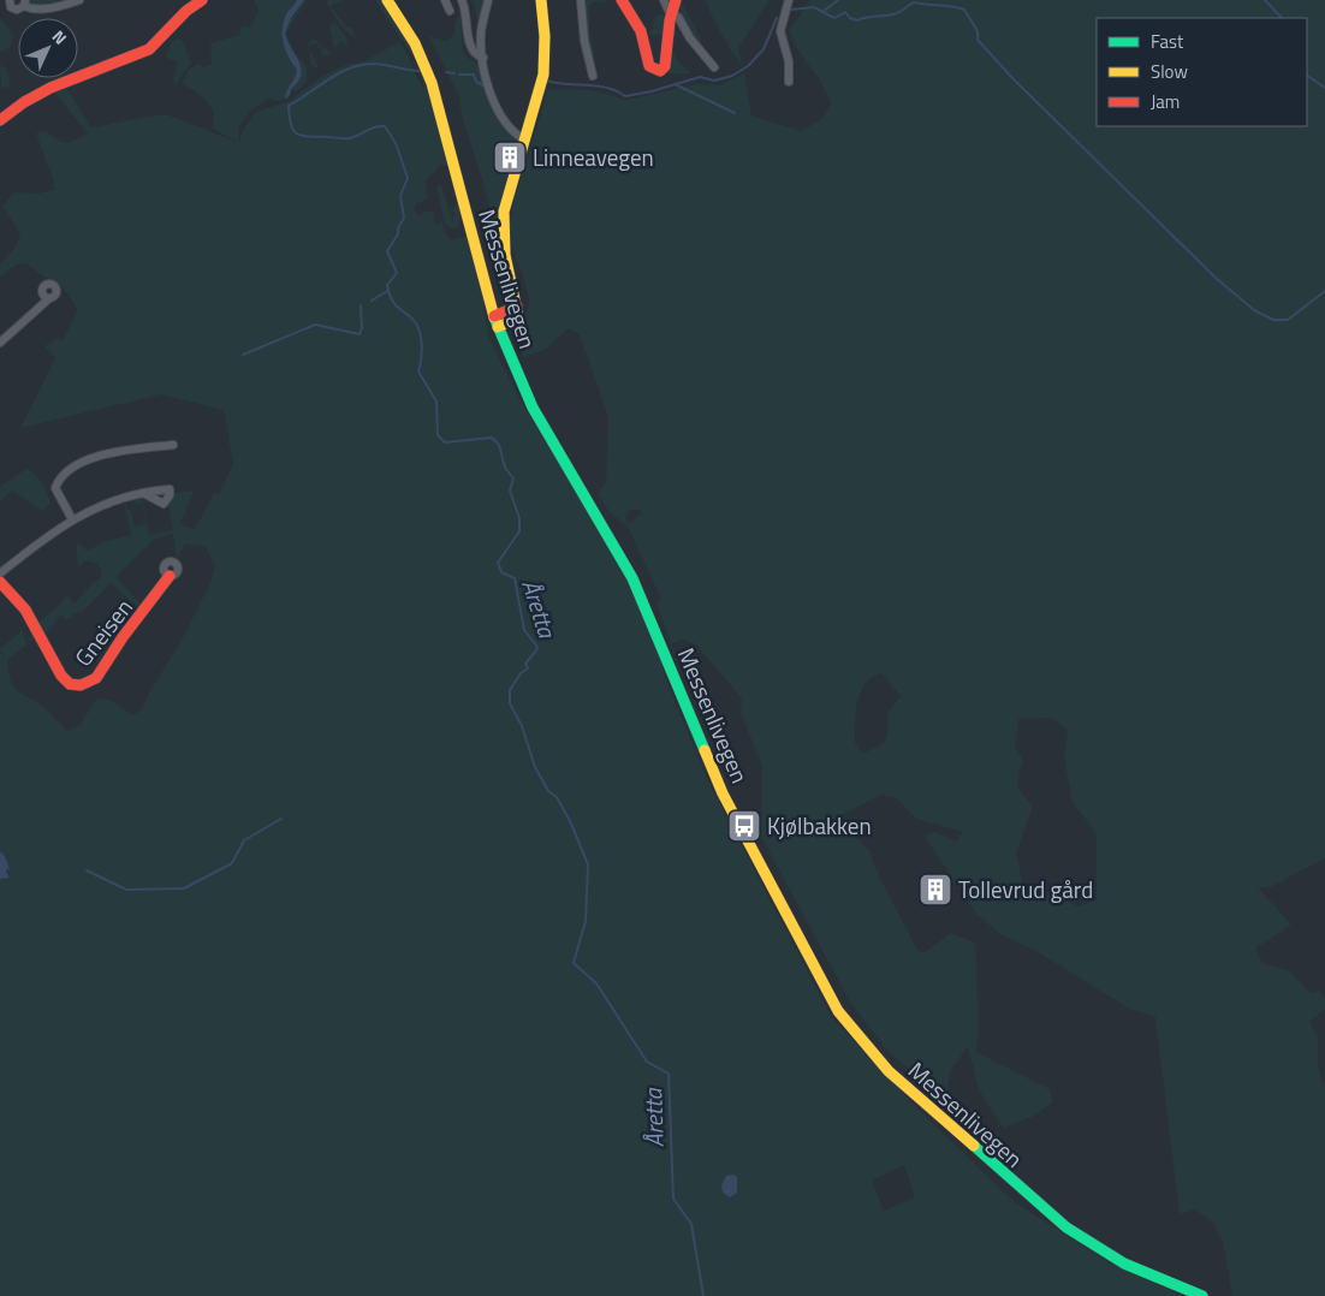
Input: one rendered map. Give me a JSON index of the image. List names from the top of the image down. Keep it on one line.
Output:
{"streets":{"main road":["Messenlivegen","Gneisen"]},"water":["Åretta"],"places":{"building":["Linneavegen","Tollevrud gård"],"bus stop":["Kjølbakken"]},"legend":["Fast","Slow","Jam"],"north":"top right"}
